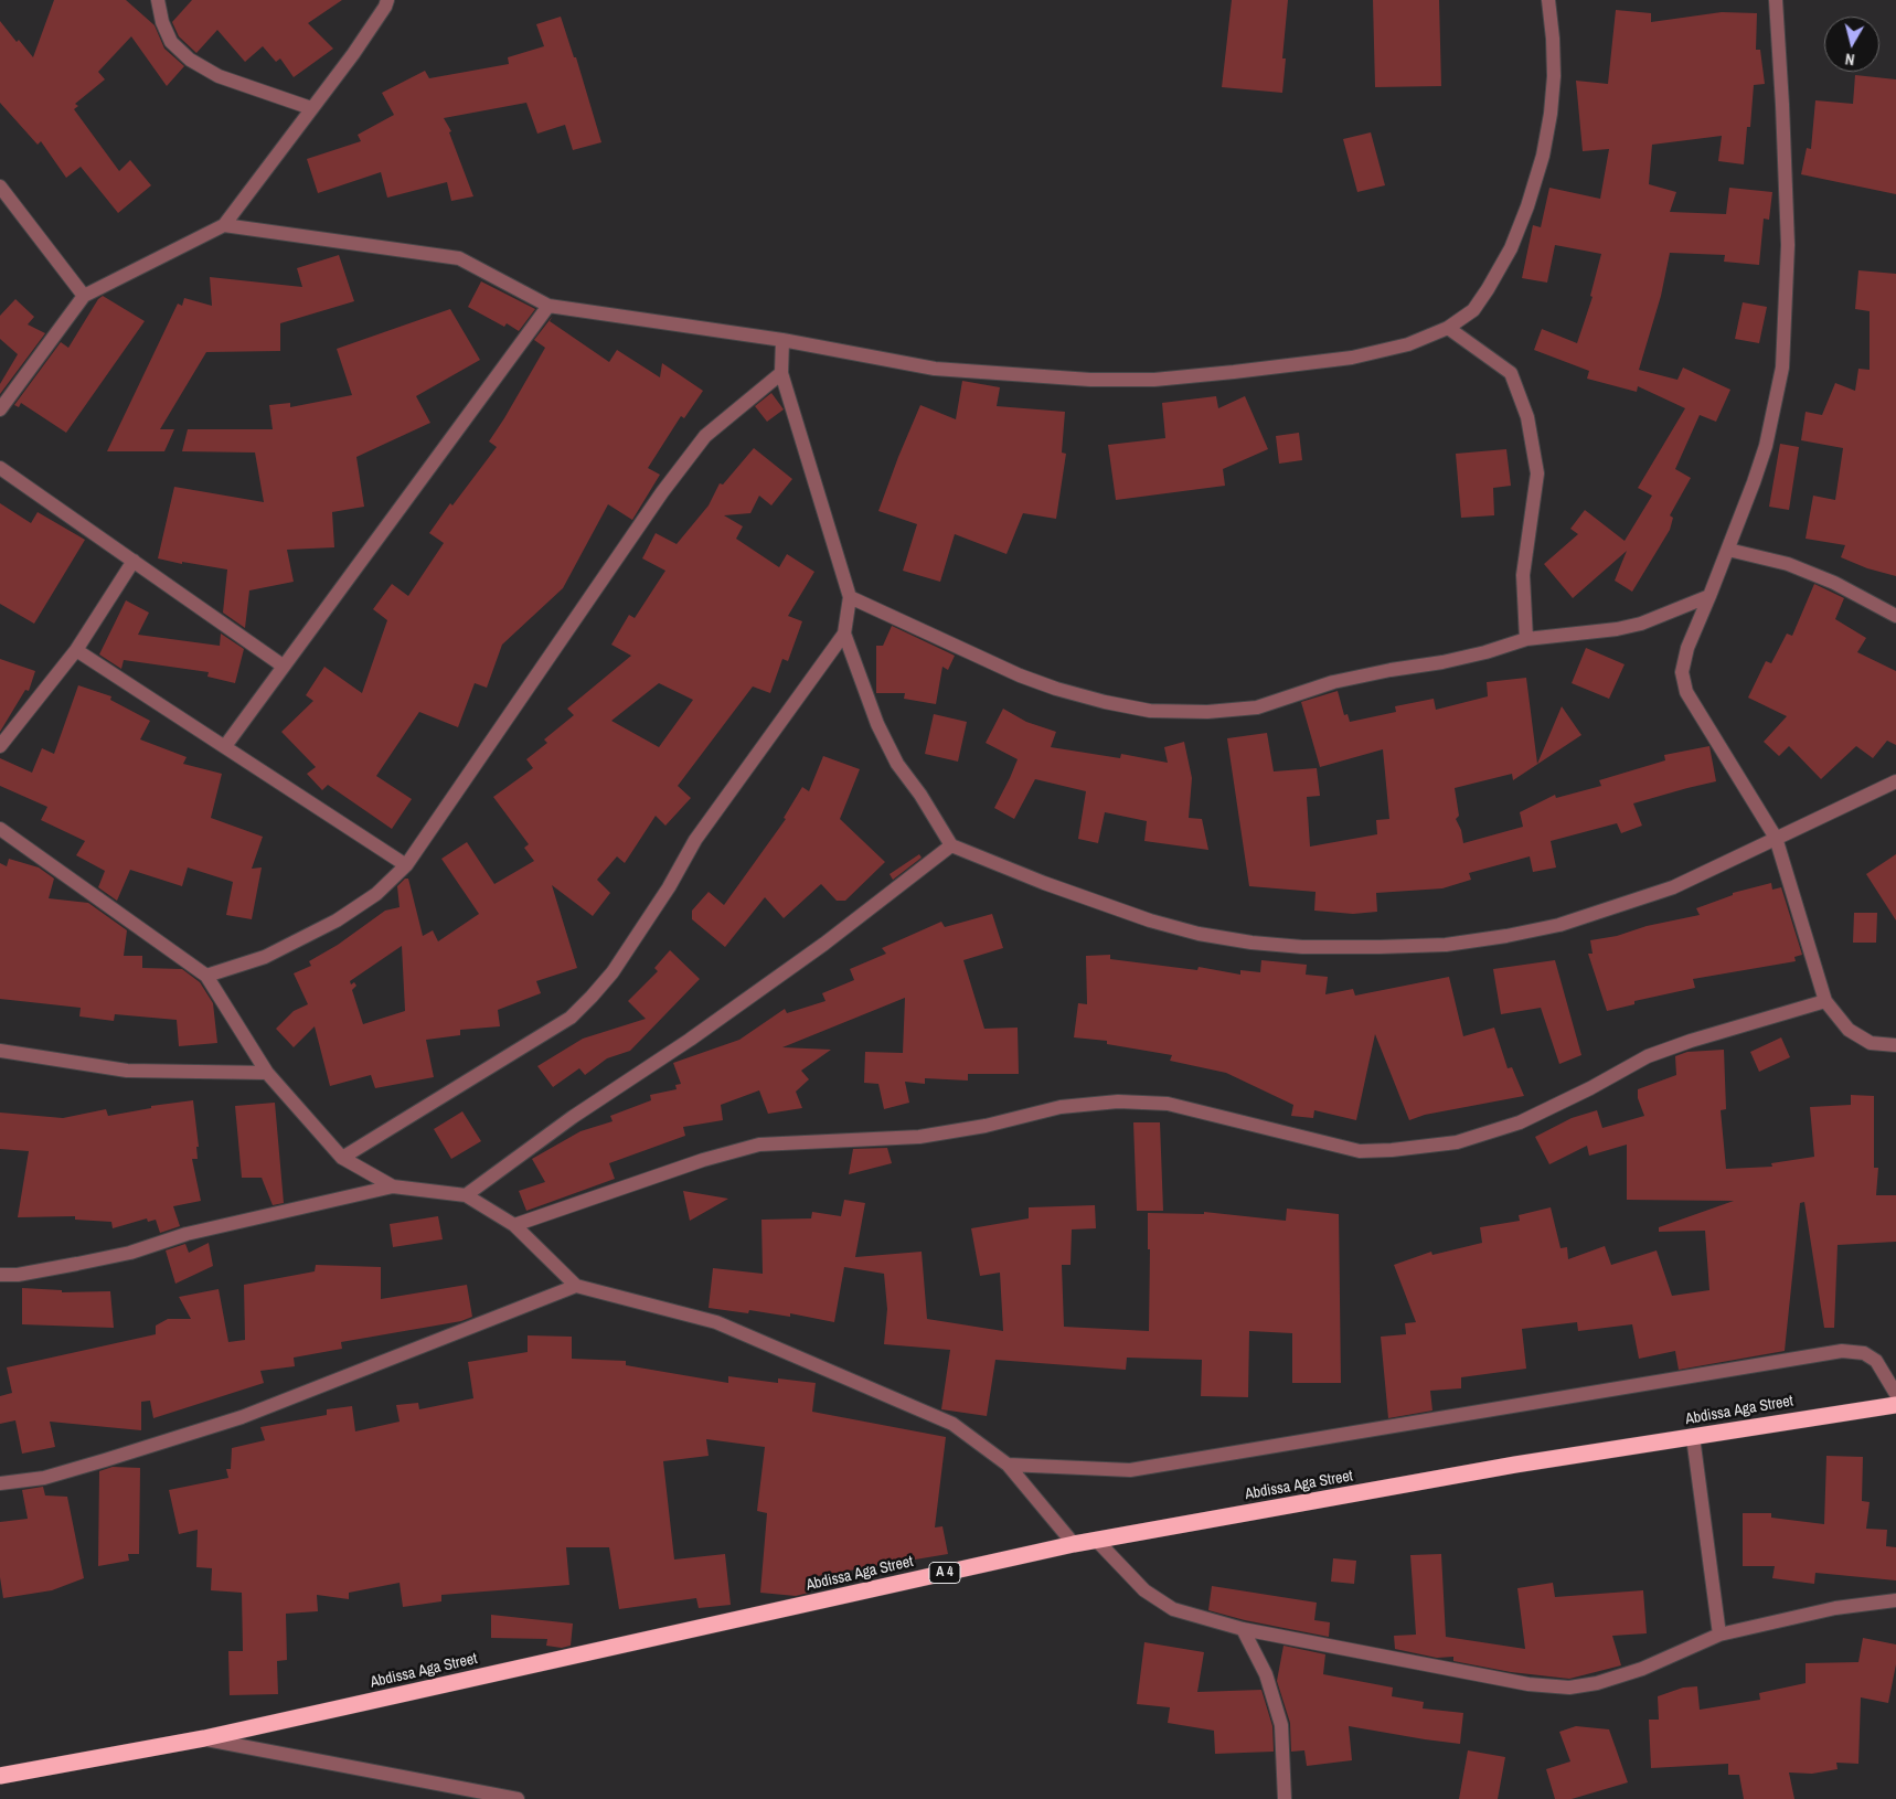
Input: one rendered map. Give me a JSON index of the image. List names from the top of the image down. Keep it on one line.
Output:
{"streets":{"highway":["Abdissa Aga Street","A 4"]},"north":"bottom"}
